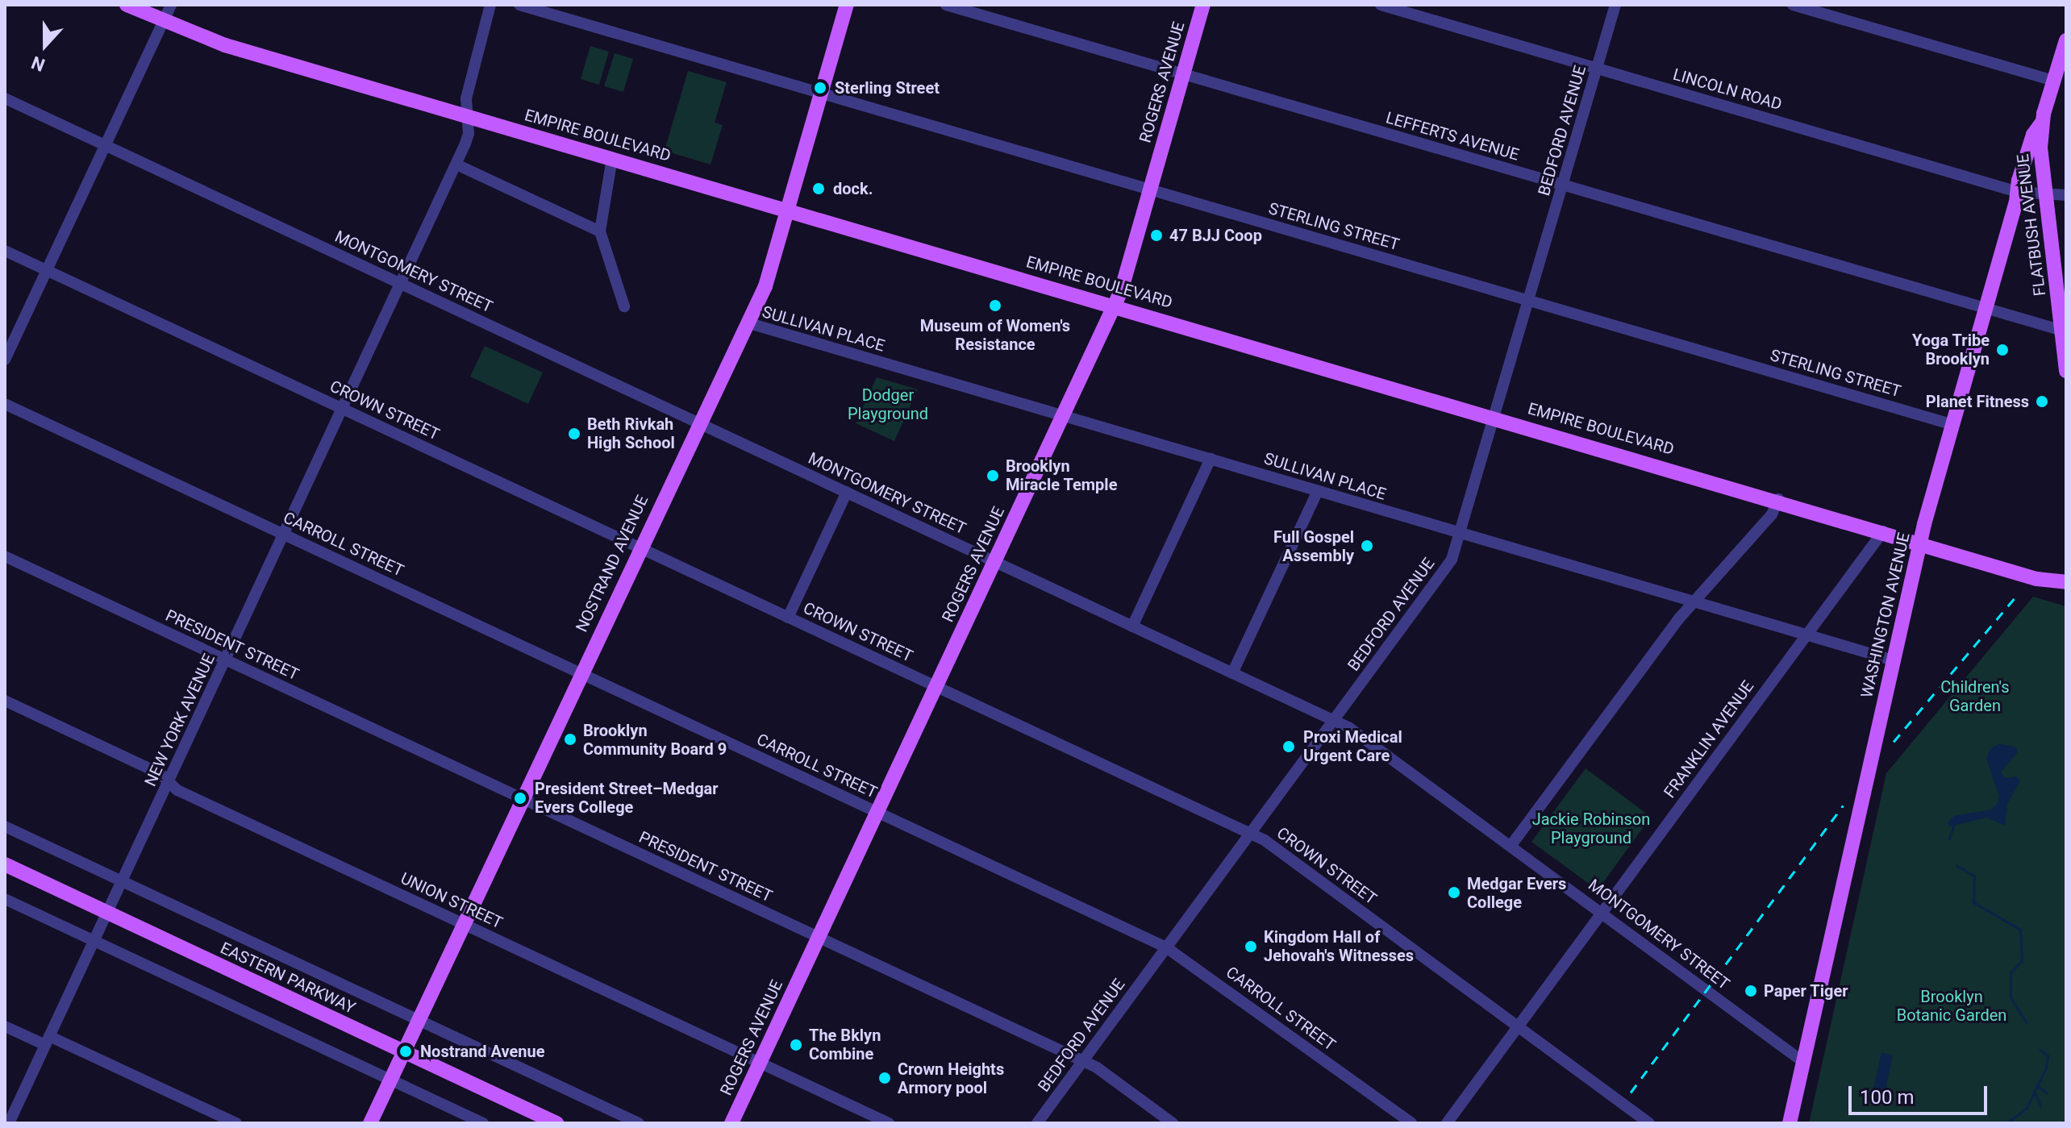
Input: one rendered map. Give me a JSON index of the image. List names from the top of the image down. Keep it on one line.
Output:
{"streets":{"main road":["ROGERS AVENUE","EMPIRE BOULEVARD","FLATBUSH AVENUE","NOSTRAND AVENUE","WASHINGTON AVENUE","EASTERN PARKWAY"],"street":["LINCOLN ROAD","BEDFORD AVENUE","LEFFERTS AVENUE","STERLING STREET","MONTGOMERY STREET","SULLIVAN PLACE","CROWN STREET","CARROLL STREET","PRESIDENT STREET","NEW YORK AVENUE","FRANKLIN AVENUE","UNION STREET"]},"crossings":[["ROGERS AVENUE","EMPIRE BOULEVARD"],["ROGERS AVENUE","LEFFERTS AVENUE"],["ROGERS AVENUE","STERLING STREET"],["ROGERS AVENUE","MONTGOMERY STREET"],["ROGERS AVENUE","SULLIVAN PLACE"],["ROGERS AVENUE","CROWN STREET"],["ROGERS AVENUE","CARROLL STREET"],["ROGERS AVENUE","PRESIDENT STREET"],["ROGERS AVENUE","UNION STREET"],["LINCOLN ROAD","BEDFORD AVENUE"],["LINCOLN ROAD","FLATBUSH AVENUE"],["LINCOLN ROAD","WASHINGTON AVENUE"],["BEDFORD AVENUE","EMPIRE BOULEVARD"],["BEDFORD AVENUE","LEFFERTS AVENUE"],["BEDFORD AVENUE","STERLING STREET"],["BEDFORD AVENUE","MONTGOMERY STREET"],["BEDFORD AVENUE","SULLIVAN PLACE"],["BEDFORD AVENUE","CROWN STREET"],["BEDFORD AVENUE","CARROLL STREET"],["BEDFORD AVENUE","PRESIDENT STREET"],["EMPIRE BOULEVARD","NOSTRAND AVENUE"],["EMPIRE BOULEVARD","WASHINGTON AVENUE"],["EMPIRE BOULEVARD","NEW YORK AVENUE"],["EMPIRE BOULEVARD","FRANKLIN AVENUE"],["LEFFERTS AVENUE","FLATBUSH AVENUE"],["LEFFERTS AVENUE","WASHINGTON AVENUE"],["FLATBUSH AVENUE","WASHINGTON AVENUE"],["STERLING STREET","NOSTRAND AVENUE"],["STERLING STREET","WASHINGTON AVENUE"],["MONTGOMERY STREET","NOSTRAND AVENUE"],["MONTGOMERY STREET","WASHINGTON AVENUE"],["MONTGOMERY STREET","NEW YORK AVENUE"],["MONTGOMERY STREET","FRANKLIN AVENUE"],["SULLIVAN PLACE","NOSTRAND AVENUE"],["SULLIVAN PLACE","WASHINGTON AVENUE"],["SULLIVAN PLACE","FRANKLIN AVENUE"],["CROWN STREET","NOSTRAND AVENUE"],["CROWN STREET","NEW YORK AVENUE"],["CROWN STREET","FRANKLIN AVENUE"],["CARROLL STREET","NOSTRAND AVENUE"],["CARROLL STREET","NEW YORK AVENUE"],["NOSTRAND AVENUE","PRESIDENT STREET"],["NOSTRAND AVENUE","UNION STREET"],["NOSTRAND AVENUE","EASTERN PARKWAY"],["PRESIDENT STREET","NEW YORK AVENUE"],["NEW YORK AVENUE","UNION STREET"],["NEW YORK AVENUE","EASTERN PARKWAY"]],"parks":["Dodger Playground","Children's Garden","Jackie Robinson Playground","Brooklyn Botanic Garden"],"places":["Sterling Street","dock.","47 BJJ Coop","Museum of Women's Resistance","Yoga Tribe Brooklyn","Planet Fitness","Beth Rivkah High School","Brooklyn Miracle Temple","Full Gospel Assembly","Brooklyn Community Board 9","Proxi Medical Urgent Care","President Street–Medgar Evers College","Medgar Evers College","Kingdom Hall of Jehovah's Witnesses","Paper Tiger","The Bklyn Combine","Nostrand Avenue","Crown Heights Armory pool"],"scale_bar":"100 m","north":"bottom"}
